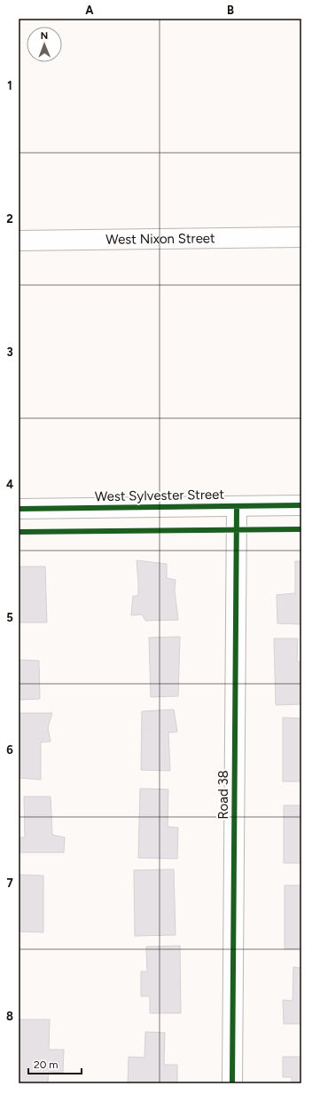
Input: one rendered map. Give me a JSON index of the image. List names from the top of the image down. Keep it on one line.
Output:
{"streets":{"street":["West Nixon Street","West Sylvester Street","Road 38"]},"crossings":[["West Sylvester Street","Road 38"]],"scale_bar":"20 m","north":"top","grid":{"columns":["A","B"],"rows":["1","2","3","4","5","6","7","8"]}}
